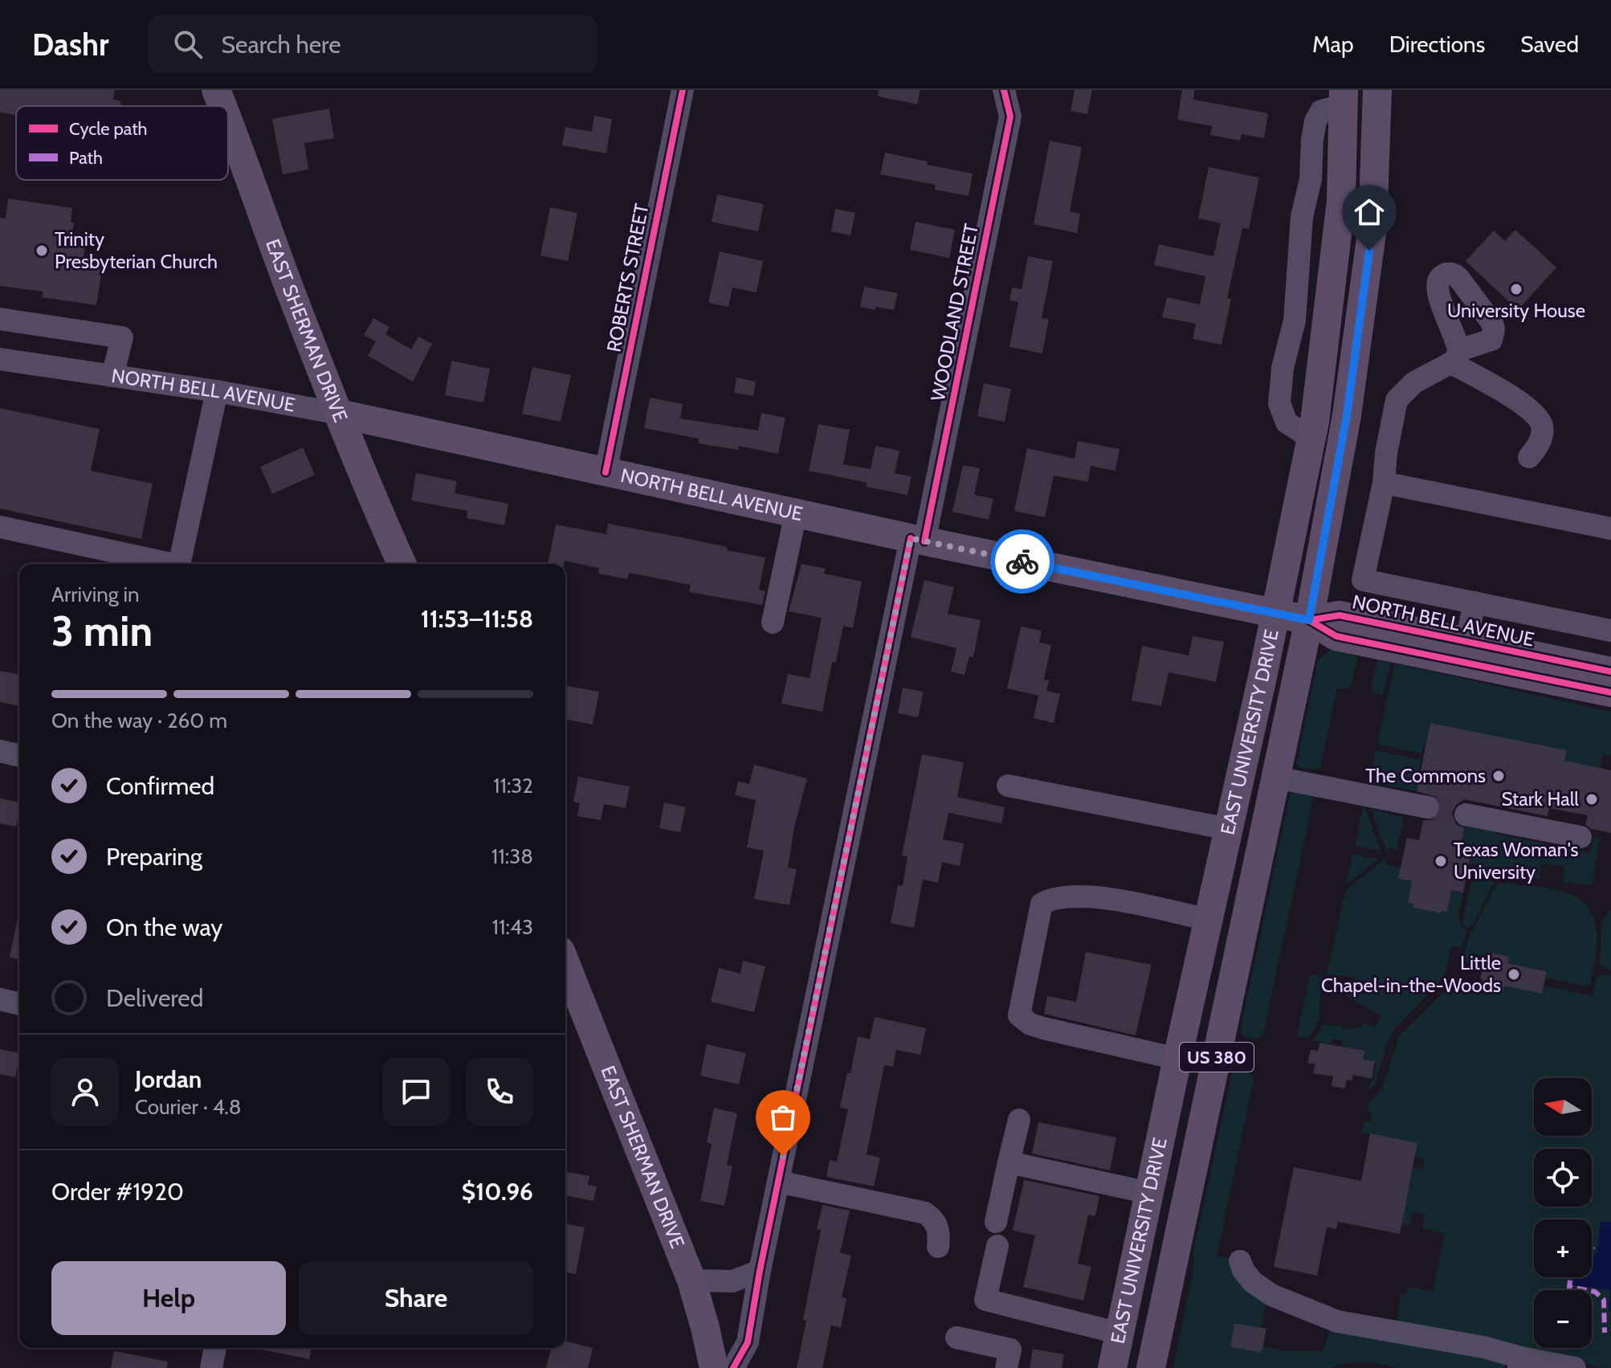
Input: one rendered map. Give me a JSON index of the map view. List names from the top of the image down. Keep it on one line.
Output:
{"streets":{"main road":["EAST SHERMAN DRIVE","NORTH BELL AVENUE","EAST UNIVERSITY DRIVE","US 380"],"street":["ROBERTS STREET","WOODLAND STREET"]},"crossings":[["ROBERTS STREET","NORTH BELL AVENUE"],["WOODLAND STREET","NORTH BELL AVENUE"],["EAST SHERMAN DRIVE","NORTH BELL AVENUE"],["NORTH BELL AVENUE","EAST UNIVERSITY DRIVE"]],"places":["Trinity Presbyterian Church","University House","The Commons","Stark Hall","Texas Woman's University","Little Chapel-in-the-Woods"],"legend":["Cycle path","Path"],"north":"left","page":{"header":"Dashr","search":"Search here","nav":["Map","Directions","Saved"],"heading":["3 min","Arriving in","11:53–11:58"],"panel":["Jordan","Courier · 4.8","Order #1920","$10.96"],"bar":"On the way · 260 m","list":[["Confirmed","11:32"],["Preparing","11:38"],["On the way","11:43"],"Delivered"],"map_buttons":["+","−"],"buttons":["Help","Share"]}}
